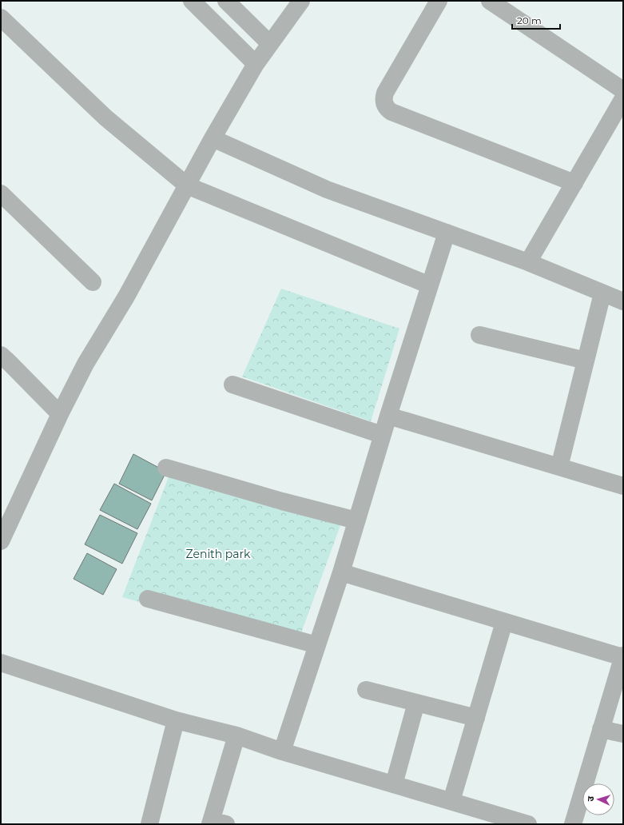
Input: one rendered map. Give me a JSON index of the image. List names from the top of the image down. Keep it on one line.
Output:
{"parks":["Zenith park"],"scale_bar":"20 m","north":"left"}
